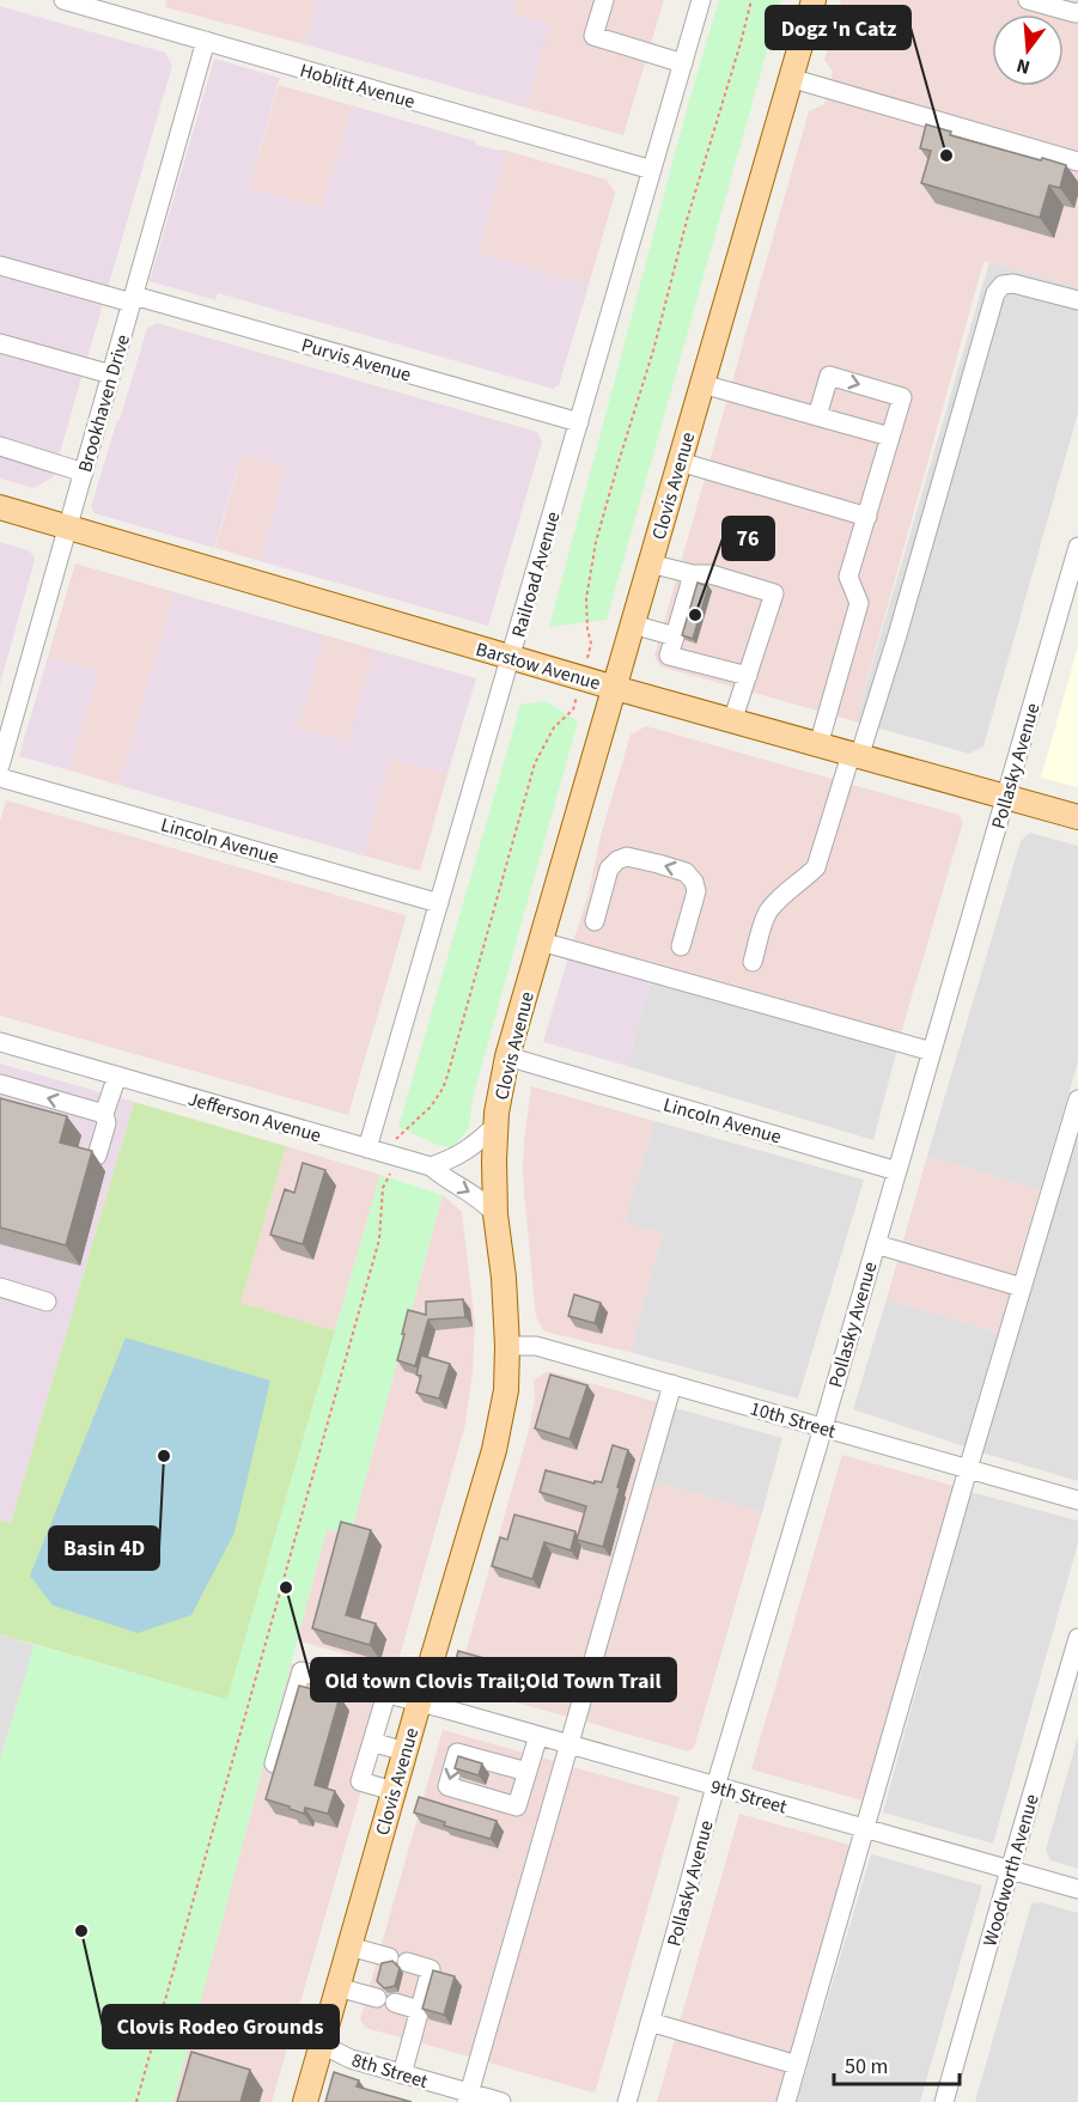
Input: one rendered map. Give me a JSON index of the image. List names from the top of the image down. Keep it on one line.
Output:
{"streets":{"main road":["Clovis Avenue","Barstow Avenue"],"street":["Hoblitt Avenue","Purvis Avenue","Brookhaven Drive","Railroad Avenue","Pollasky Avenue","Lincoln Avenue","Jefferson Avenue","10th Street","9th Street","Woodworth Avenue","8th Street"]},"crossings":[["Hoblitt Avenue","Brookhaven Drive"],["Hoblitt Avenue","Railroad Avenue"],["Purvis Avenue","Brookhaven Drive"],["Purvis Avenue","Railroad Avenue"],["Brookhaven Drive","Barstow Avenue"],["Clovis Avenue","Barstow Avenue"],["Clovis Avenue","Lincoln Avenue"],["Clovis Avenue","Jefferson Avenue"],["Clovis Avenue","10th Street"],["Clovis Avenue","9th Street"],["Clovis Avenue","8th Street"],["Railroad Avenue","Barstow Avenue"],["Railroad Avenue","Lincoln Avenue"],["Railroad Avenue","Jefferson Avenue"],["Barstow Avenue","Pollasky Avenue"],["Pollasky Avenue","Lincoln Avenue"],["Pollasky Avenue","10th Street"],["Pollasky Avenue","9th Street"],["9th Street","Woodworth Avenue"]],"places":["Dogz 'n Catz","76","Basin 4D","Old town Clovis Trail;Old Town Trail","Clovis Rodeo Grounds"],"scale_bar":"50 m","north":"bottom"}
